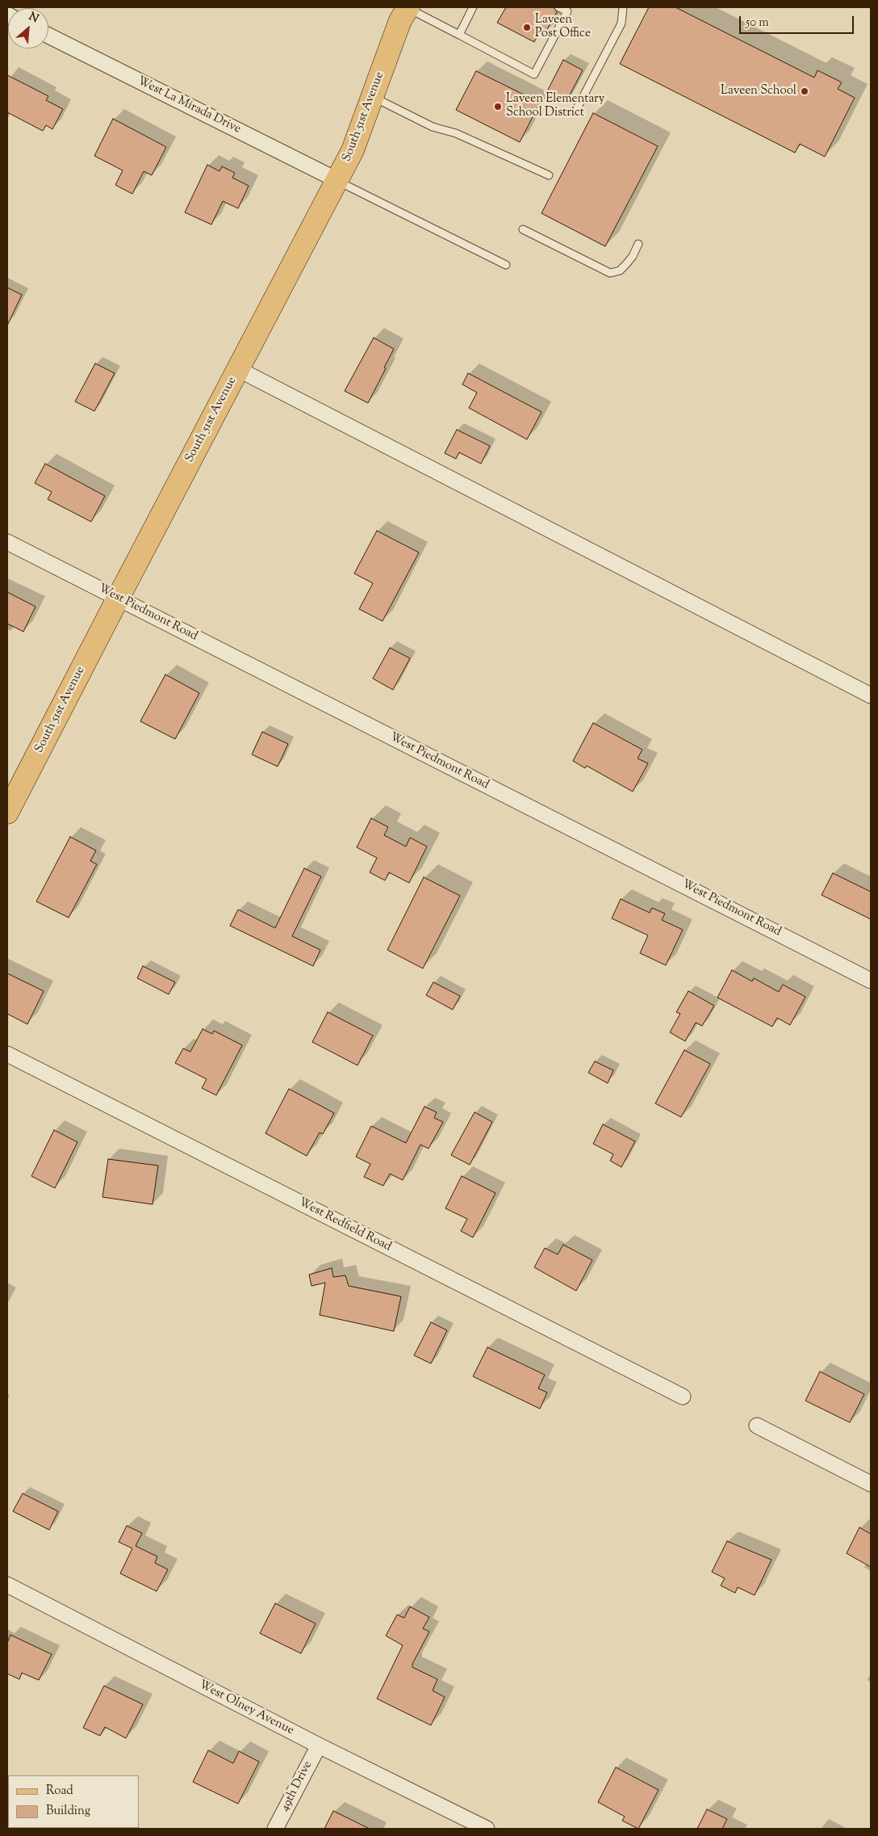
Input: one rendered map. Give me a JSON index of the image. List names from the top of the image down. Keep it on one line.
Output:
{"streets":{"main road":["South 51st Avenue"],"street":["West La Mirada Drive","West Piedmont Road","West Redfield Road","West Olney Avenue","49th Drive"]},"crossings":[["West La Mirada Drive","South 51st Avenue"],["South 51st Avenue","West Piedmont Road"],["West Olney Avenue","49th Drive"]],"places":["Laveen Post Office","Laveen School","Laveen Elementary School District"],"legend":["Road","Building"],"scale_bar":"50 m","north":"top right"}
